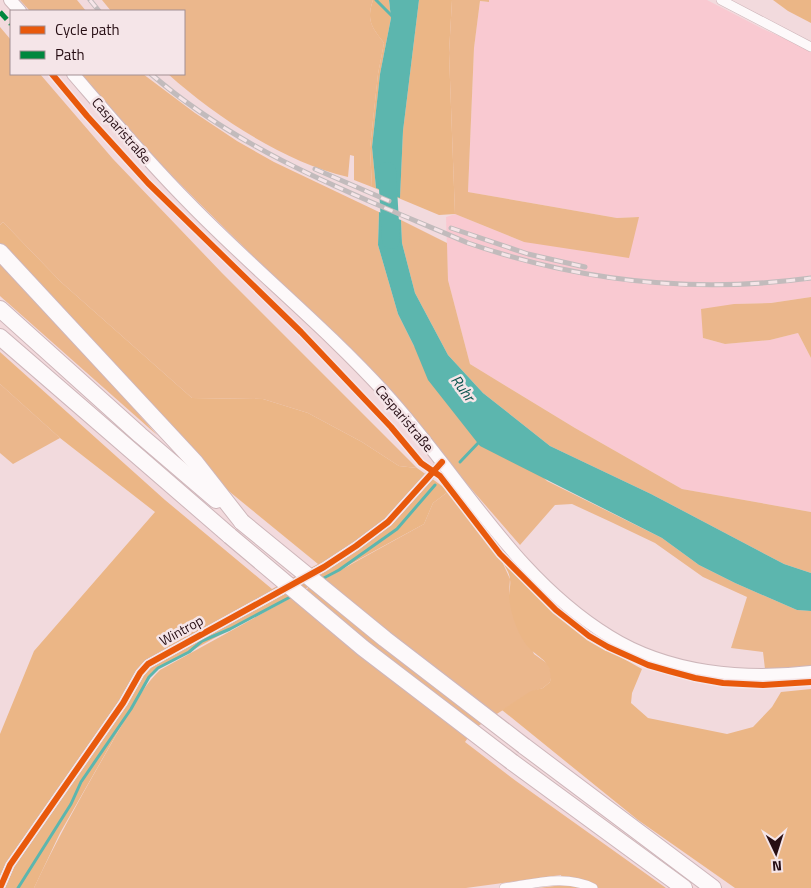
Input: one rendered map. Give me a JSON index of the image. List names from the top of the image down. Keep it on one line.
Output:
{"streets":{"main road":["Casparistraße"],"street":["Wintrop"]},"crossings":[["Casparistraße","Wintrop"]],"water":["Ruhr"],"legend":["Cycle path","Path"],"north":"bottom"}
